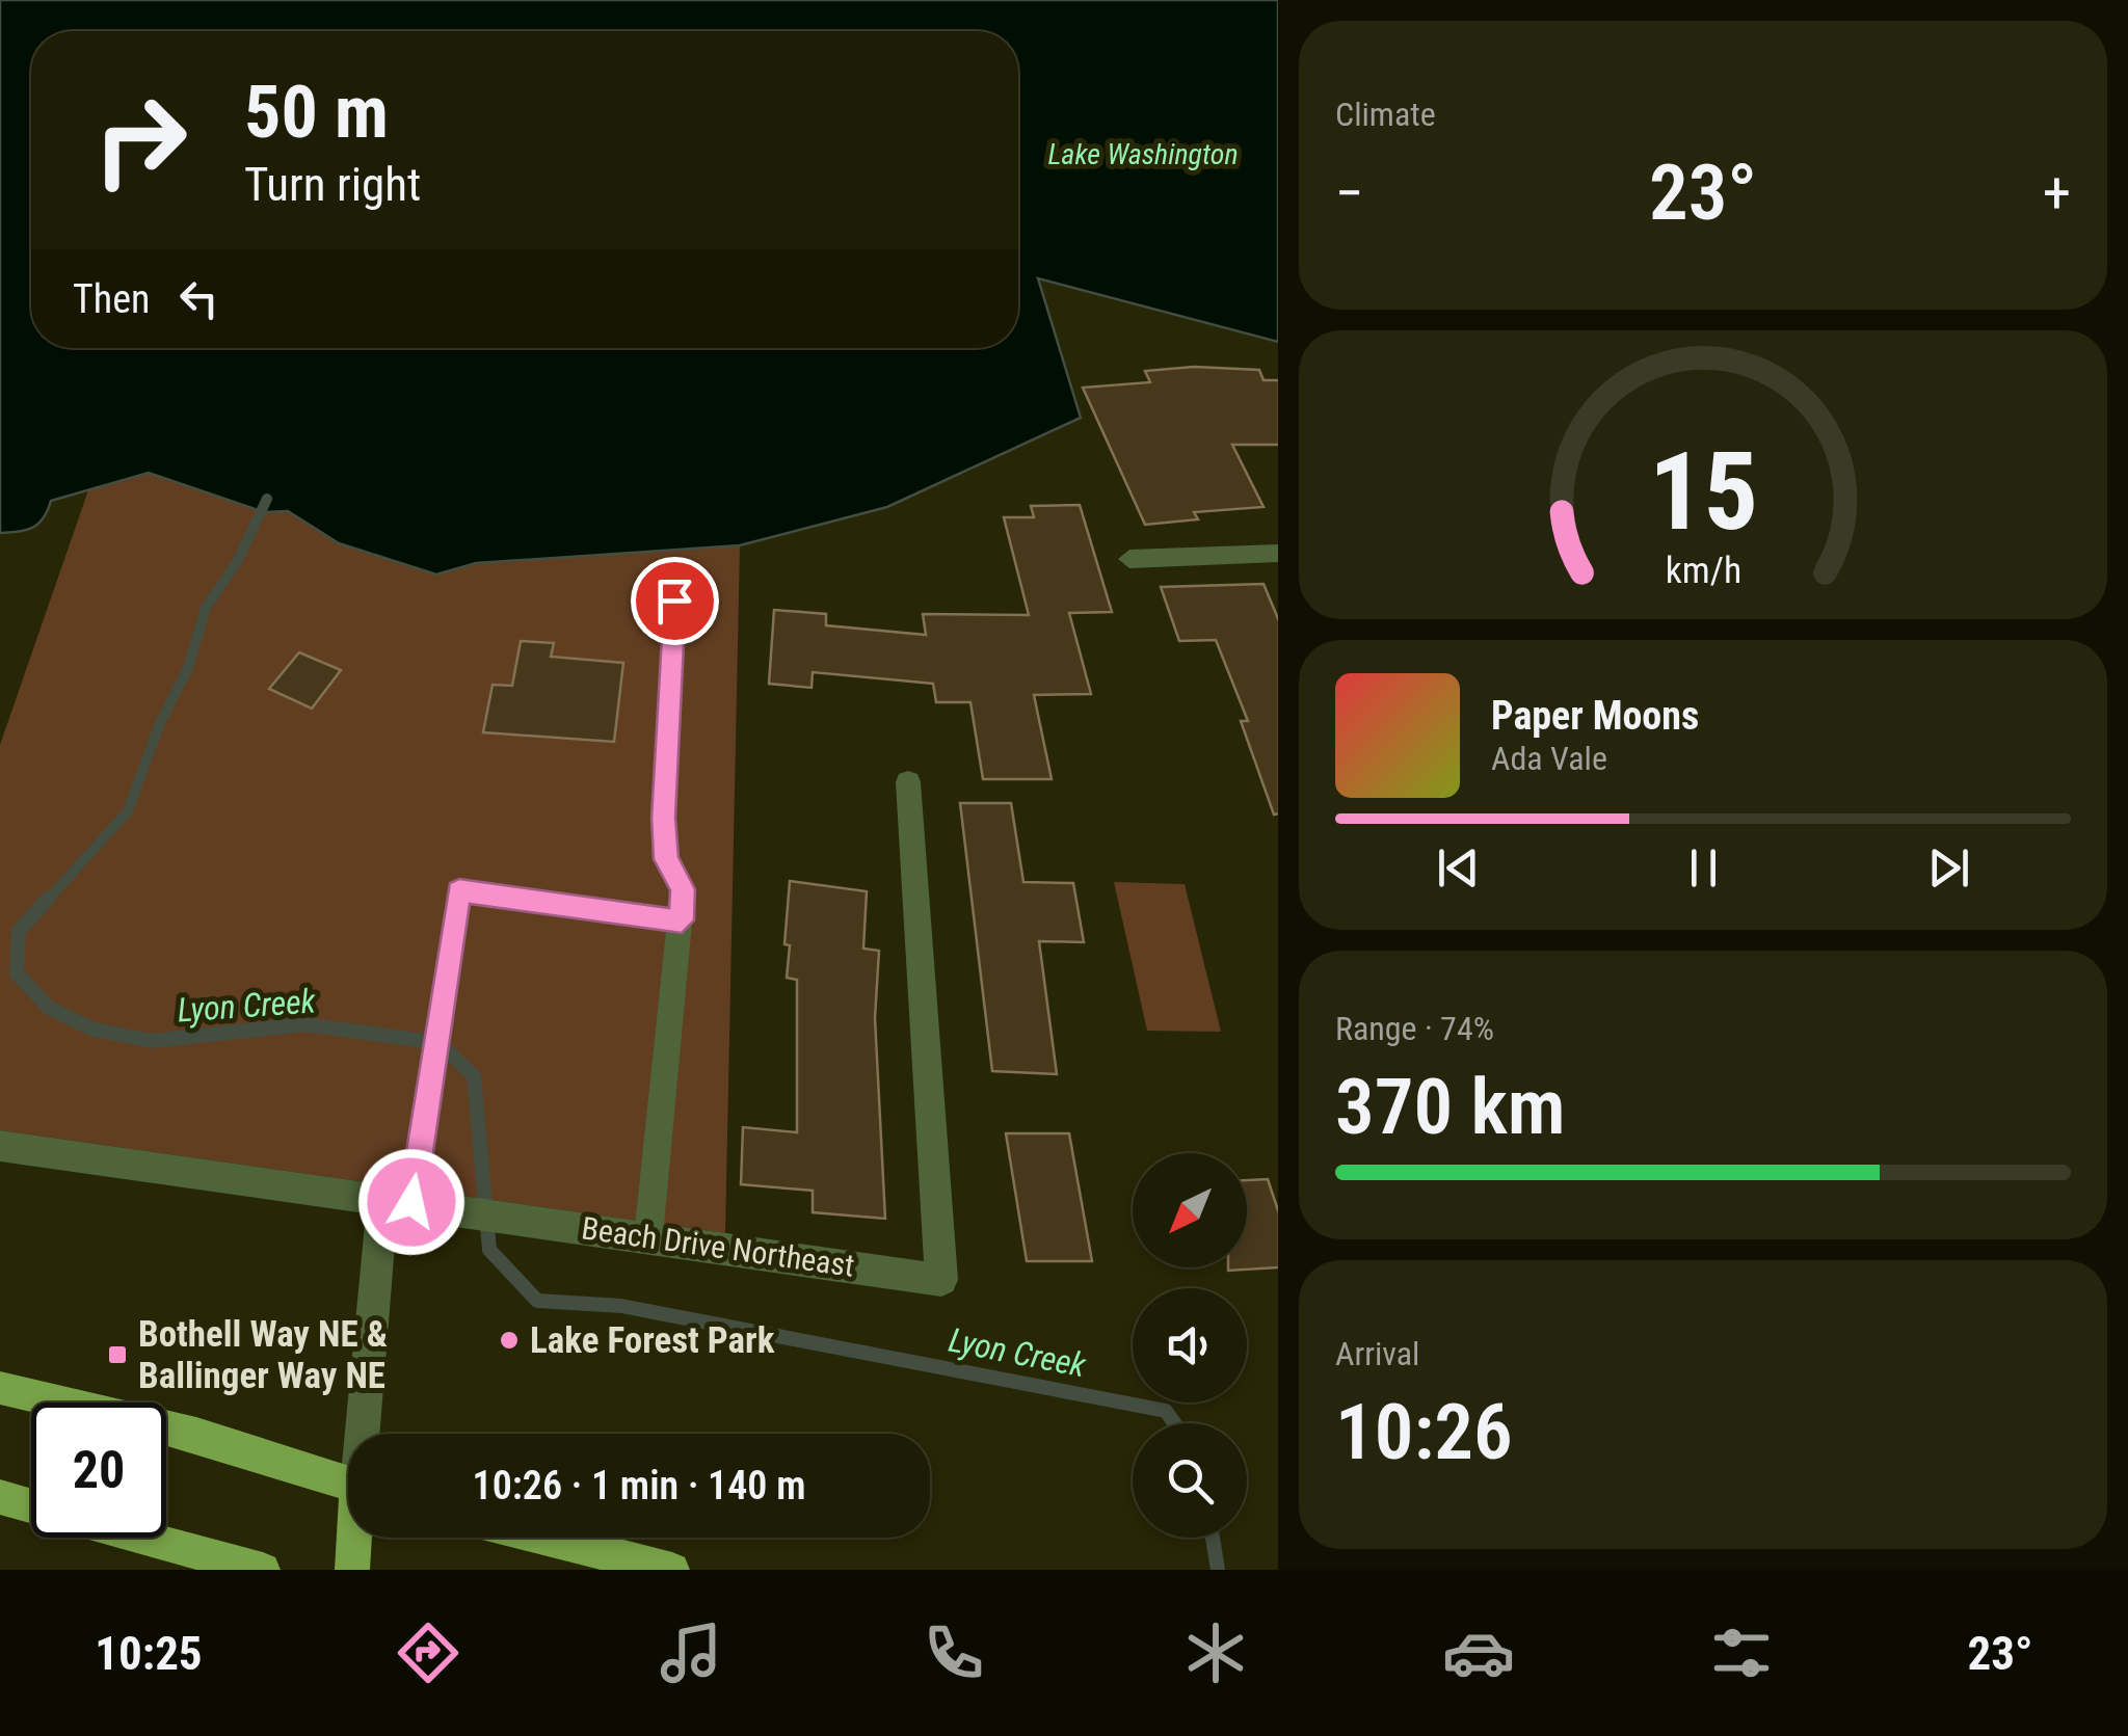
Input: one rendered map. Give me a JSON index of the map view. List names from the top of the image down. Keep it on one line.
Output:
{"streets":{"street":["Beach Drive Northeast"]},"water":["Lake Washington","Lyon Creek"],"places":{"other":["Lake Forest Park"],"transit":["Bothell Way NE & Ballinger Way NE"]},"north":"bottom left","page":{"tile":["Climate",["Range · 74%","370 km"],["Arrival","10:26"]],"turn":["50 m","Turn right"],"heat":["−","23°","+"],"then":"Then","song":["Paper Moons","Ada Vale"],"limit":"20","trip":"10:26 · 1 min · 140 m","tabs":["10:25","23°"],"gauge":["15","km/h"]}}
